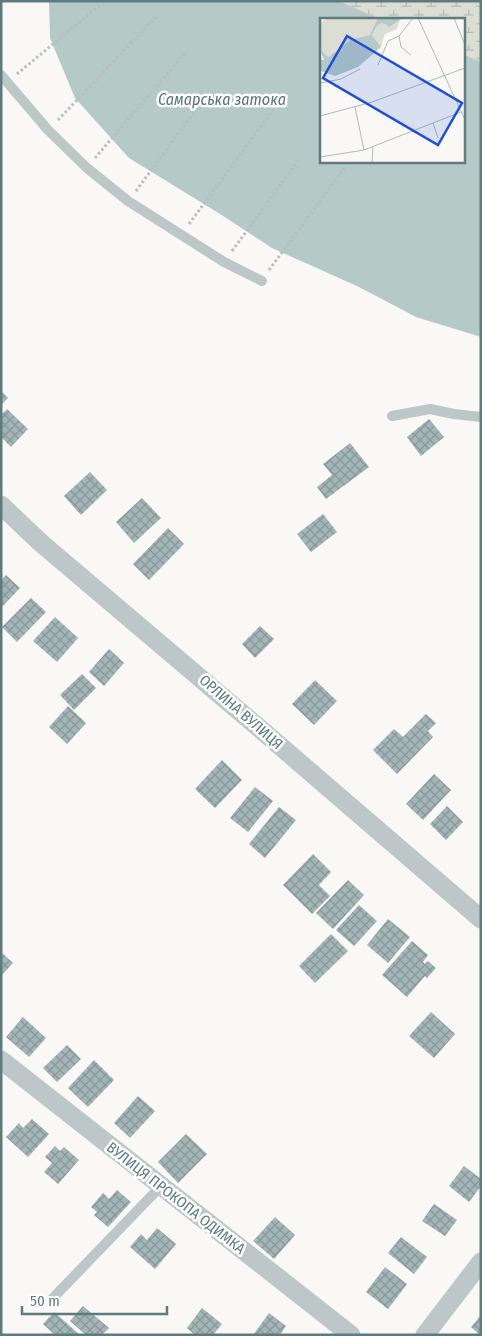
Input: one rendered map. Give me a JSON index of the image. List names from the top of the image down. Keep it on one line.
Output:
{"streets":{"street":["ОРЛИНА ВУЛИЦЯ","ВУЛИЦЯ ПРОКОПА ОДИМКА"]},"water":["Самарська затока"],"scale_bar":"50 m"}
